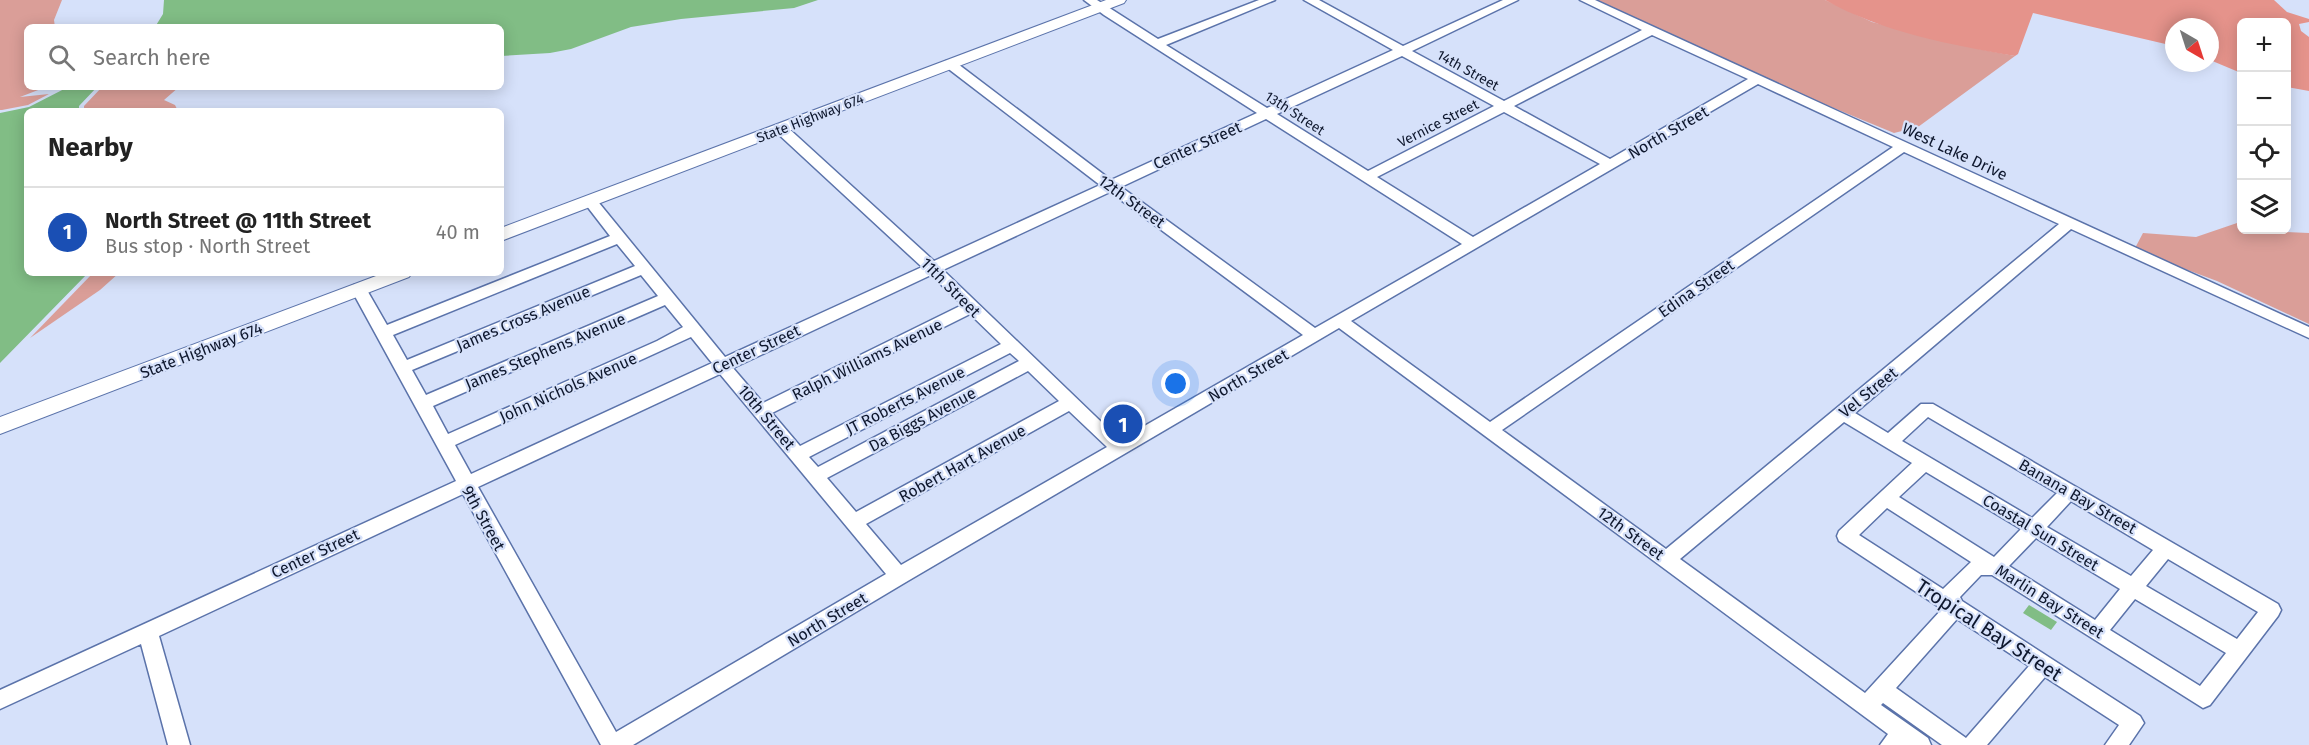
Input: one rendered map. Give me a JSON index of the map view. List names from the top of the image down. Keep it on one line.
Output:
{"streets":{"main road":["State Highway 674"],"street":["14th Street","13th Street","Vernice Street","North Street","Center Street","West Lake Drive","12th Street","11th Street","Edina Street","James Cross Avenue","James Stephens Avenue","Ralph Williams Avenue","John Nichols Avenue","Vel Street","JT Roberts Avenue","10th Street","Da Biggs Avenue","Robert Hart Avenue","Banana Bay Street","9th Street","Coastal Sun Street","Marlin Bay Street","Tropical Bay Street"]},"crossings":[["14th Street","Vernice Street"],["14th Street","North Street"],["14th Street","Center Street"],["13th Street","State Highway 674"],["13th Street","Vernice Street"],["13th Street","North Street"],["13th Street","Center Street"],["State Highway 674","12th Street"],["State Highway 674","11th Street"],["State Highway 674","10th Street"],["State Highway 674","9th Street"],["Vernice Street","West Lake Drive"],["North Street","West Lake Drive"],["North Street","12th Street"],["North Street","11th Street"],["North Street","10th Street"],["North Street","9th Street"],["Center Street","12th Street"],["Center Street","11th Street"],["Center Street","10th Street"],["Center Street","9th Street"],["West Lake Drive","Edina Street"],["West Lake Drive","Vel Street"],["12th Street","Edina Street"],["12th Street","Vel Street"],["11th Street","Ralph Williams Avenue"],["11th Street","JT Roberts Avenue"],["11th Street","Da Biggs Avenue"],["11th Street","Robert Hart Avenue"],["James Cross Avenue","10th Street"],["James Cross Avenue","9th Street"],["James Stephens Avenue","10th Street"],["James Stephens Avenue","9th Street"],["Ralph Williams Avenue","10th Street"],["John Nichols Avenue","10th Street"],["John Nichols Avenue","9th Street"],["Vel Street","Coastal Sun Street"],["JT Roberts Avenue","10th Street"],["10th Street","Da Biggs Avenue"],["10th Street","Robert Hart Avenue"],["Banana Bay Street","Coastal Sun Street"],["Banana Bay Street","Marlin Bay Street"],["Coastal Sun Street","Marlin Bay Street"],["Marlin Bay Street","Tropical Bay Street"]],"north":"bottom right","page":{"map_buttons":["+","−"],"search":"Search here","heading":"Nearby","list":[{"mark":"1","name":"North Street @ 11th Street","note":"Bus stop · North Street","value":"40 m"}],"pins":"1"}}
